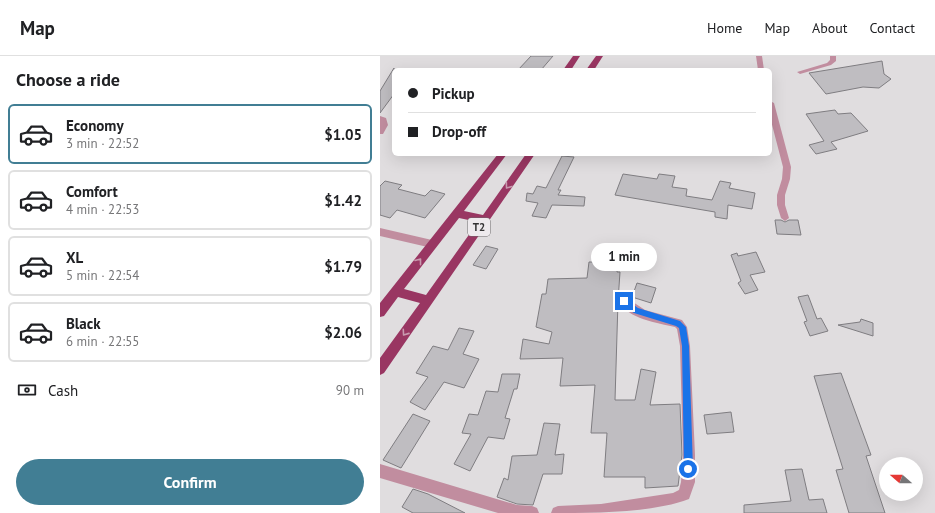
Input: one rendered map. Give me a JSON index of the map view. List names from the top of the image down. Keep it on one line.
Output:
{"streets":{"highway":["T2"]},"north":"left","page":{"header":"Map","nav":["Home","Map","About","Contact"],"heading":"Choose a ride","banner":["Pickup","Drop-off"],"list":[{"name":"Economy","note":"3 min · 22:52","value":"$1.05"},{"name":"Comfort","note":"4 min · 22:53","value":"$1.42"},{"name":"XL","note":"5 min · 22:54","value":"$1.79"},{"name":"Black","note":"6 min · 22:55","value":"$2.06"}],"bubble":"1 min","pay":["Cash","90 m"],"buttons":"Confirm"}}
